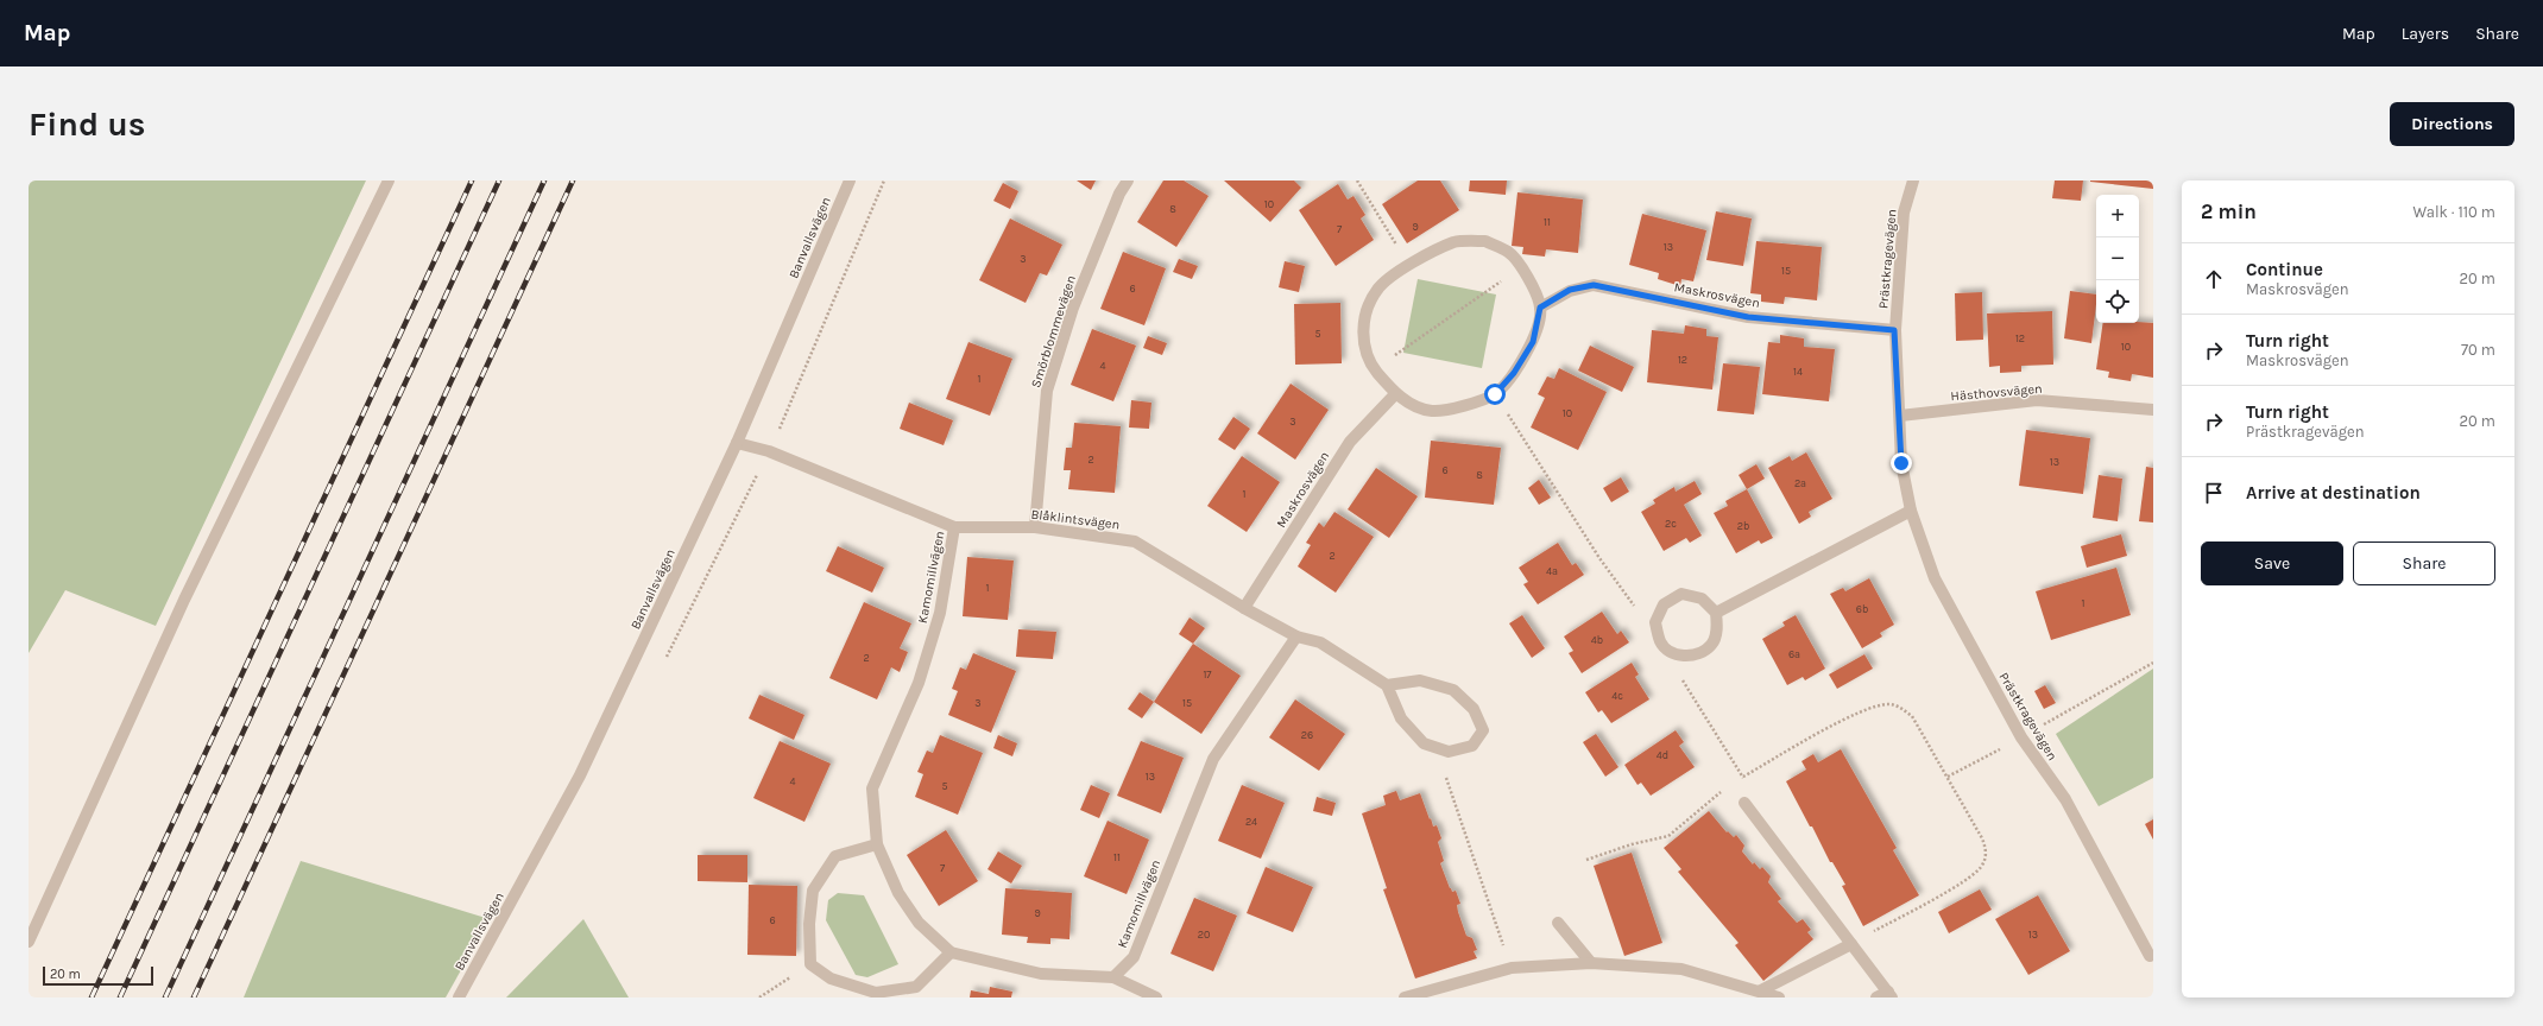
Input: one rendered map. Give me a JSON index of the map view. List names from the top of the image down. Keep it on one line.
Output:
{"streets":{"street":["Banvallsvägen","Prästkragevägen","Maskrosvägen","Smörblommevägen","Hästhovsvägen","Blåklintsvägen","Kamomillvägen"]},"crossings":[["Banvallsvägen","Blåklintsvägen"],["Prästkragevägen","Maskrosvägen"],["Prästkragevägen","Hästhovsvägen"],["Maskrosvägen","Blåklintsvägen"],["Smörblommevägen","Blåklintsvägen"],["Blåklintsvägen","Kamomillvägen"]],"house_numbers":["10","8","11","9","7","13","3","15","6","5","12","10","12","4","14","1","10","3","2","13","6","8","2a","1","2c","2b","2","4a","1","1","6b","4b","6a","2","17","4c","3","15","26","4d","13","4","5","24","11","7","9","6","20","13"],"scale_bar":"20 m","page":{"header":"Map","nav":["Map","Layers","Share"],"buttons":["Directions",["Save","Share"]],"title":"Find us","heading":["2 min","Walk · 110 m"],"map_buttons":["+","−"],"list":[["Continue","Maskrosvägen","20 m"],["Turn right","Maskrosvägen","70 m"],["Turn right","Prästkragevägen","20 m"],"Arrive at destination"],"scale":"20 m"}}
